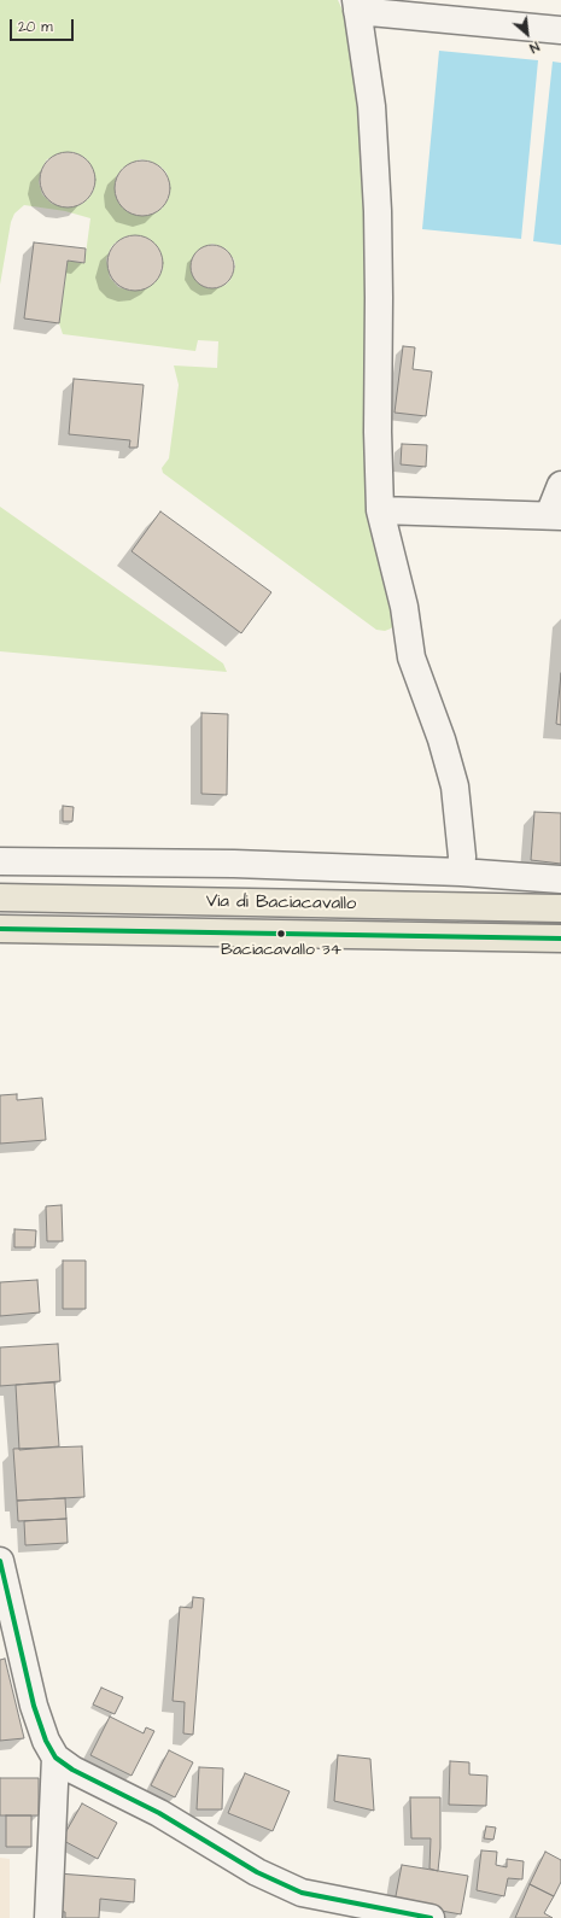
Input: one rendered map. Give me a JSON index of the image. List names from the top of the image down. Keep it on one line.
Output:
{"streets":{"main road":["Via di Baciacavallo"]},"places":["Baciacavallo 34"],"scale_bar":"20 m","north":"bottom right"}
